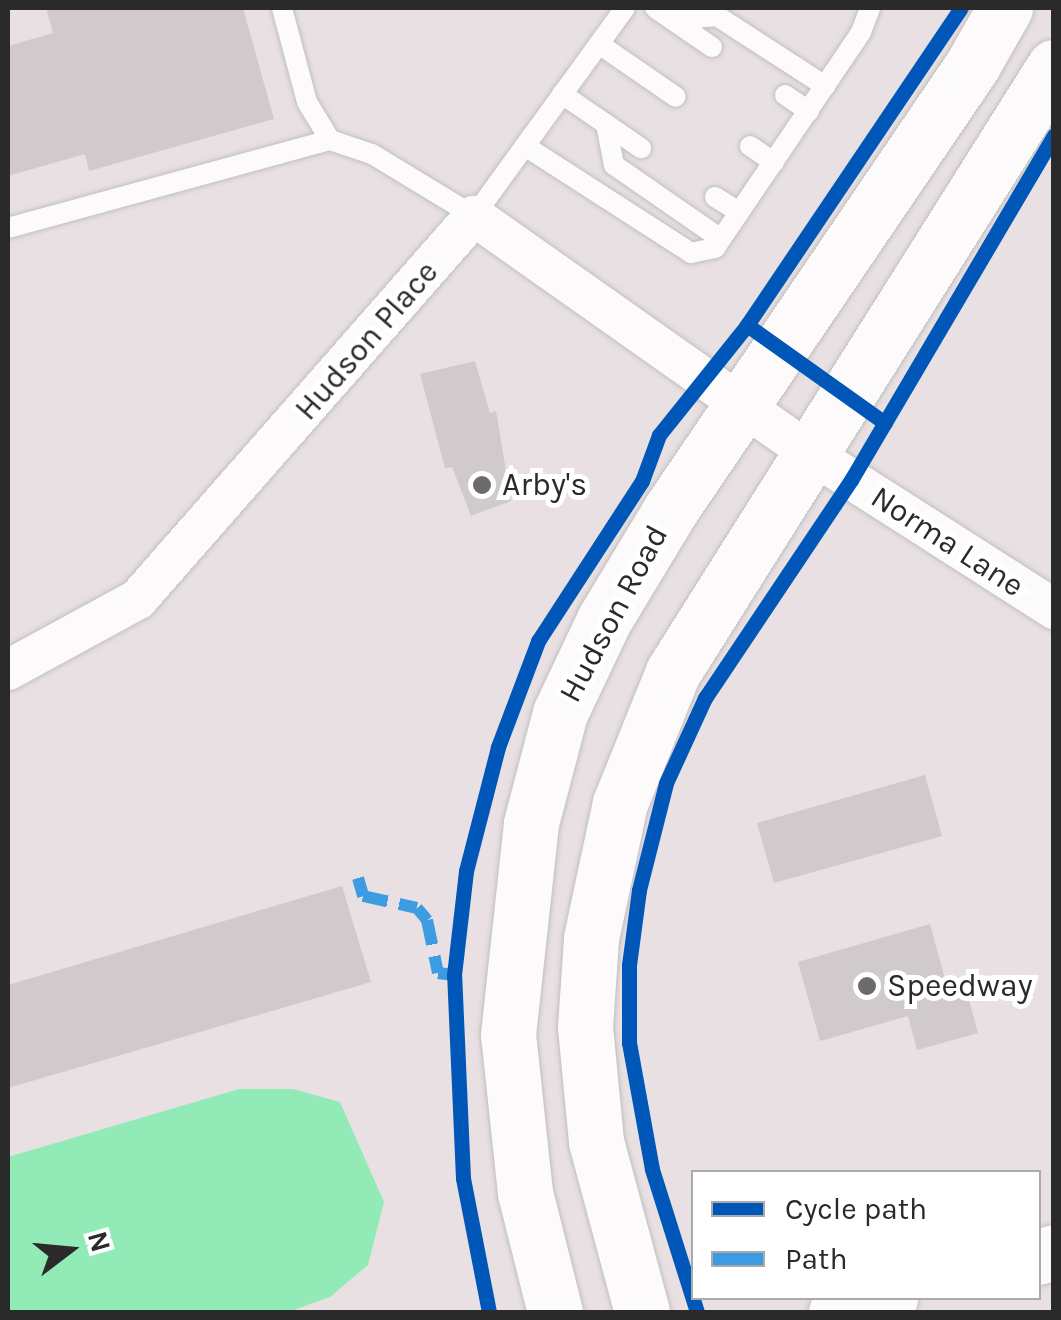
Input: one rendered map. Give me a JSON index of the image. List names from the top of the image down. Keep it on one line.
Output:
{"streets":{"street":["Hudson Place","Norma Lane","Hudson Road"]},"crossings":[["Norma Lane","Hudson Road"]],"places":["Arby's","Speedway"],"legend":["Cycle path","Path"],"north":"right"}
